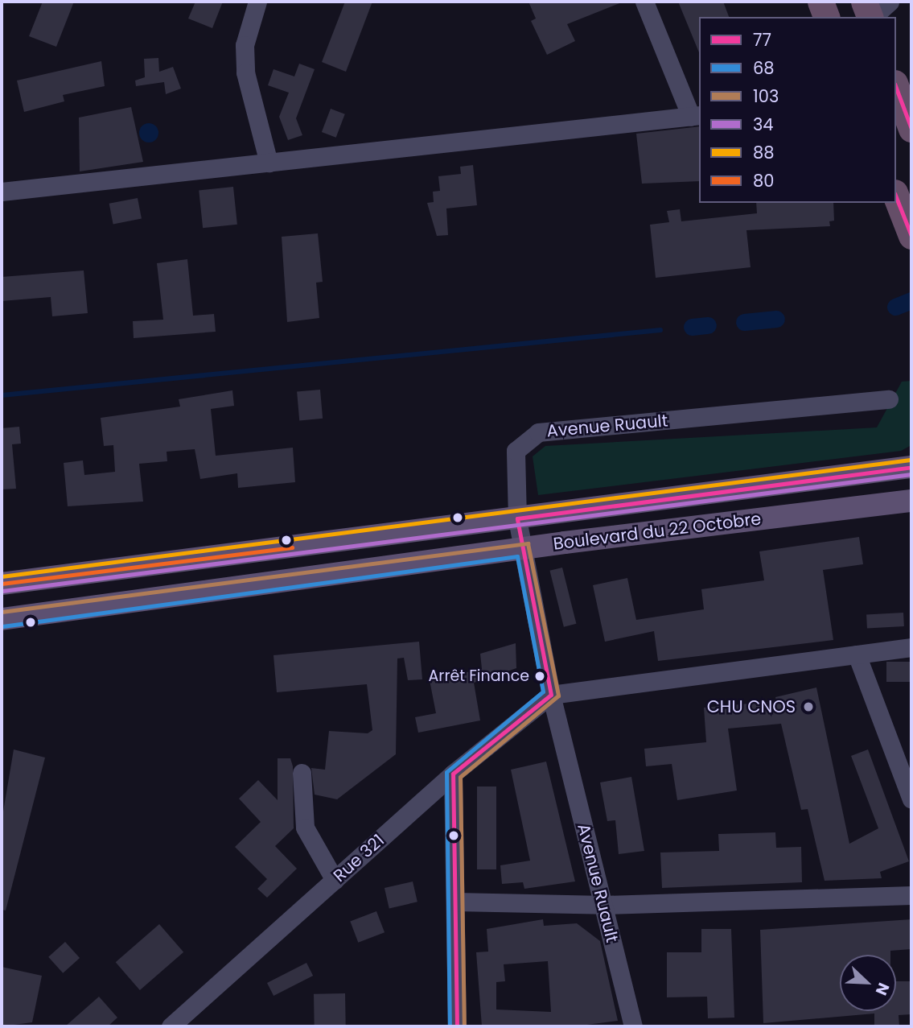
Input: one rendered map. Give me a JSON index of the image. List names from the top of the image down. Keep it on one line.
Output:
{"streets":{"main road":["Boulevard du 22 Octobre"],"street":["Avenue Ruault","Rue 321"]},"crossings":[["Avenue Ruault","Boulevard du 22 Octobre"],["Avenue Ruault","Rue 321"]],"places":["Arrêt Finance","CHU CNOS"],"lines":["transit line 77","transit line 88","transit line 34","transit line 103","transit line 80","transit line 68"],"legend":["77","68","103","34","88","80"],"north":"bottom right"}
